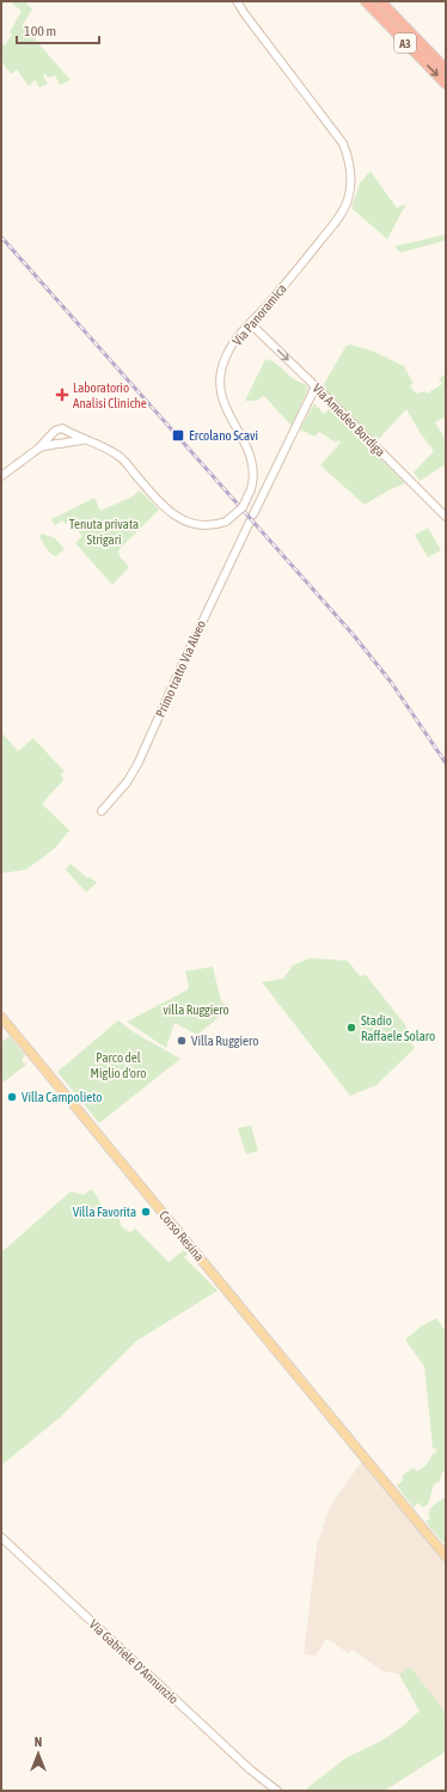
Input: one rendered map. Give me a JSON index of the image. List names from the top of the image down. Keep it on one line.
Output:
{"streets":{"highway":["A3"],"main road":["Corso Resina"],"street":["Via Panoramica","Via Amedeo Bordiga","Primo tratto Via Alveo","Via Gabriele D'Annunzio"]},"crossings":[["Via Panoramica","Via Amedeo Bordiga"],["Via Amedeo Bordiga","Primo tratto Via Alveo"]],"parks":["Tenuta privata Strigari","villa Ruggiero","Parco del Miglio d'oro"],"places":{"health":["Laboratorio Analisi Cliniche"],"transit":["Ercolano Scavi"],"other":["Stadio Raffaele Solaro","Villa Ruggiero","Villa Campolieto","Villa Favorita"]},"scale_bar":"100 m","north":"top"}
